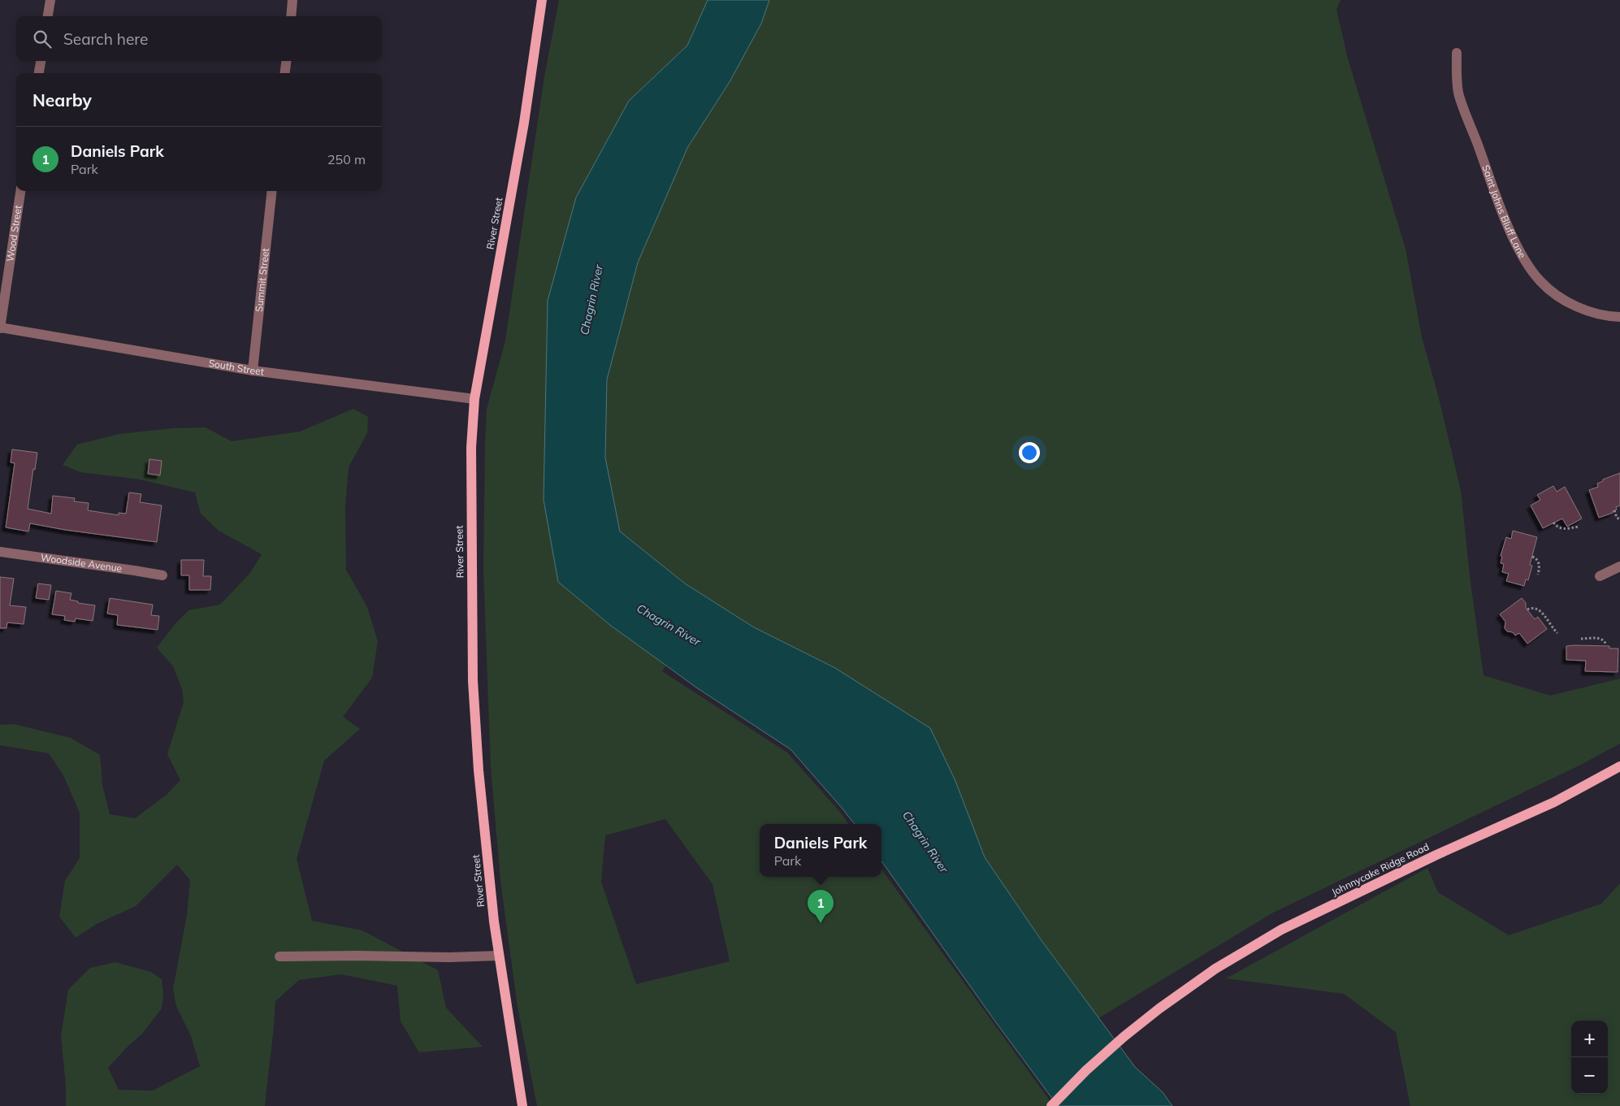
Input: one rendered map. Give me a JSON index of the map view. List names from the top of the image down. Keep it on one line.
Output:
{"streets":{"main road":["River Street","Johnnycake Ridge Road"],"street":["Saint Johns Bluff Lane","Wood Street","Summit Street","South Street","Woodside Avenue"]},"crossings":[["River Street","South Street"],["Wood Street","South Street"],["Summit Street","South Street"]],"water":["Chagrin River"],"page":{"search":"Search here","heading":"Nearby","list":[{"mark":"1","name":"Daniels Park","note":"Park","value":"250 m"}],"popup":["Daniels Park","Park"],"pins":"1","map_buttons":["+","−"]}}
